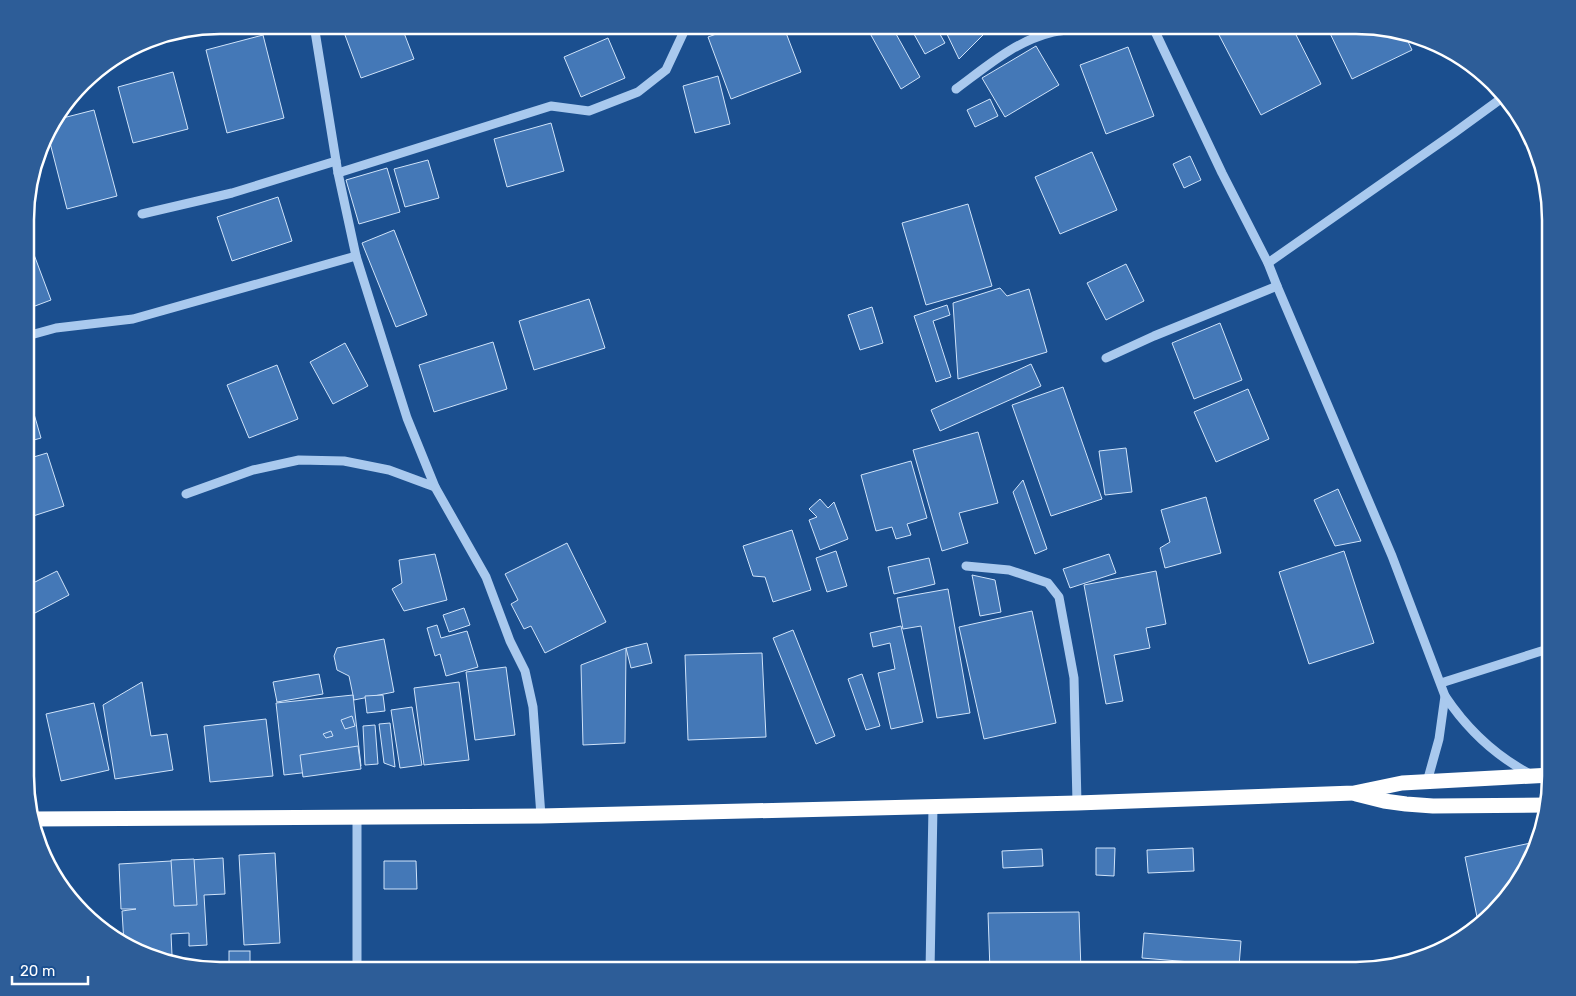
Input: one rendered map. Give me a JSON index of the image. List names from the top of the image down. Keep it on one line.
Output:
{"scale_bar":"20 m"}
